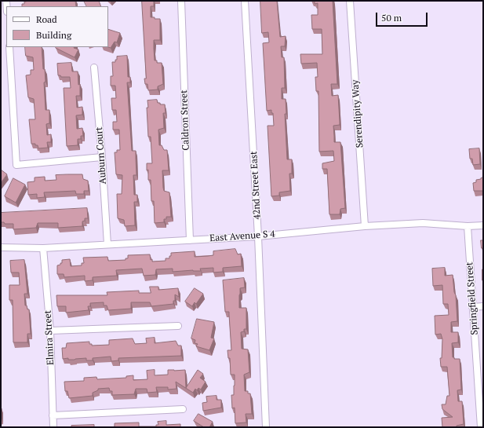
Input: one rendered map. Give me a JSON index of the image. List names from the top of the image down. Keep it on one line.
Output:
{"streets":{"street":["Serendipity Way","Caldron Street","Auburn Court","42nd Street East","East Avenue S 4","Springfield Street","Elmira Street"]},"crossings":[["Serendipity Way","East Avenue S 4"],["Caldron Street","East Avenue S 4"],["Auburn Court","East Avenue S 4"],["42nd Street East","East Avenue S 4"],["East Avenue S 4","Springfield Street"],["East Avenue S 4","Elmira Street"]],"legend":["Road","Building"],"scale_bar":"50 m"}
